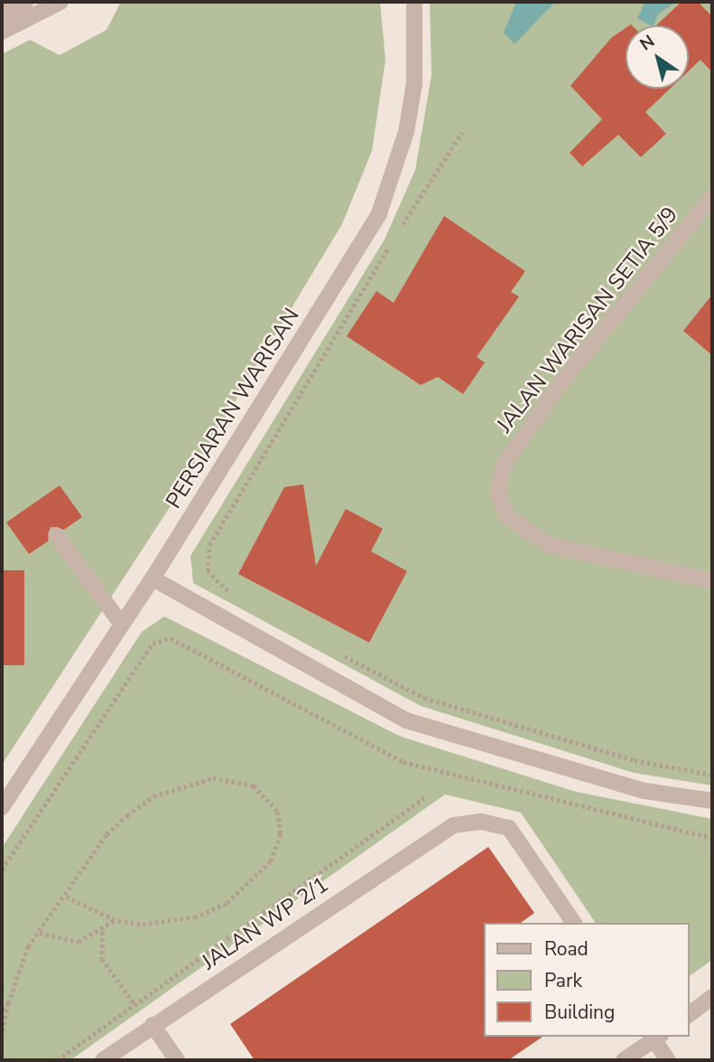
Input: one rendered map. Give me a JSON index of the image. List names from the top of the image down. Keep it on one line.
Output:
{"streets":{"street":["JALAN WARISAN SETIA 5/9","PERSIARAN WARISAN","JALAN WP 2/1"]},"legend":["Road","Park","Building"],"north":"top left"}
